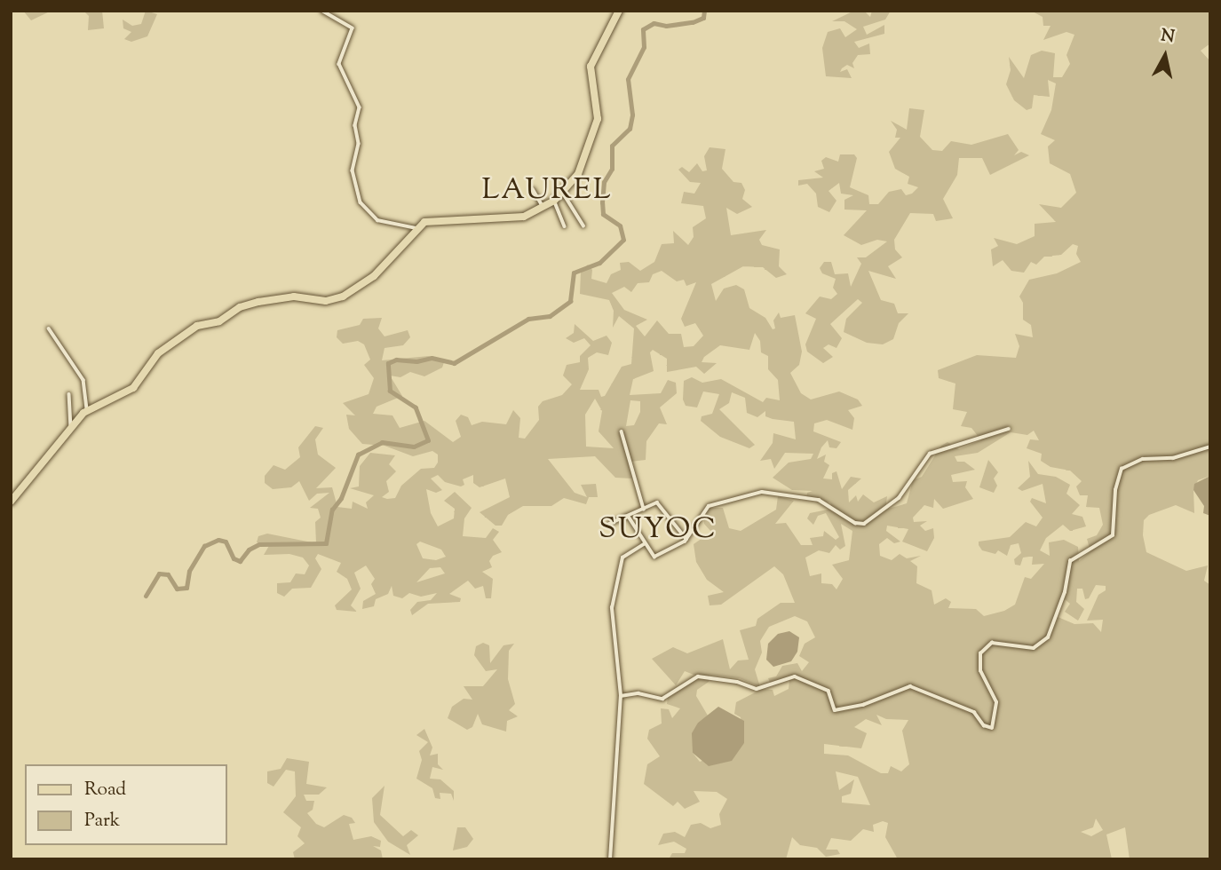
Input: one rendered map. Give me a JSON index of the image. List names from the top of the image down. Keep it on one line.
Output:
{"districts":["LAUREL","SUYOC"],"legend":["Road","Park"],"north":"top"}
